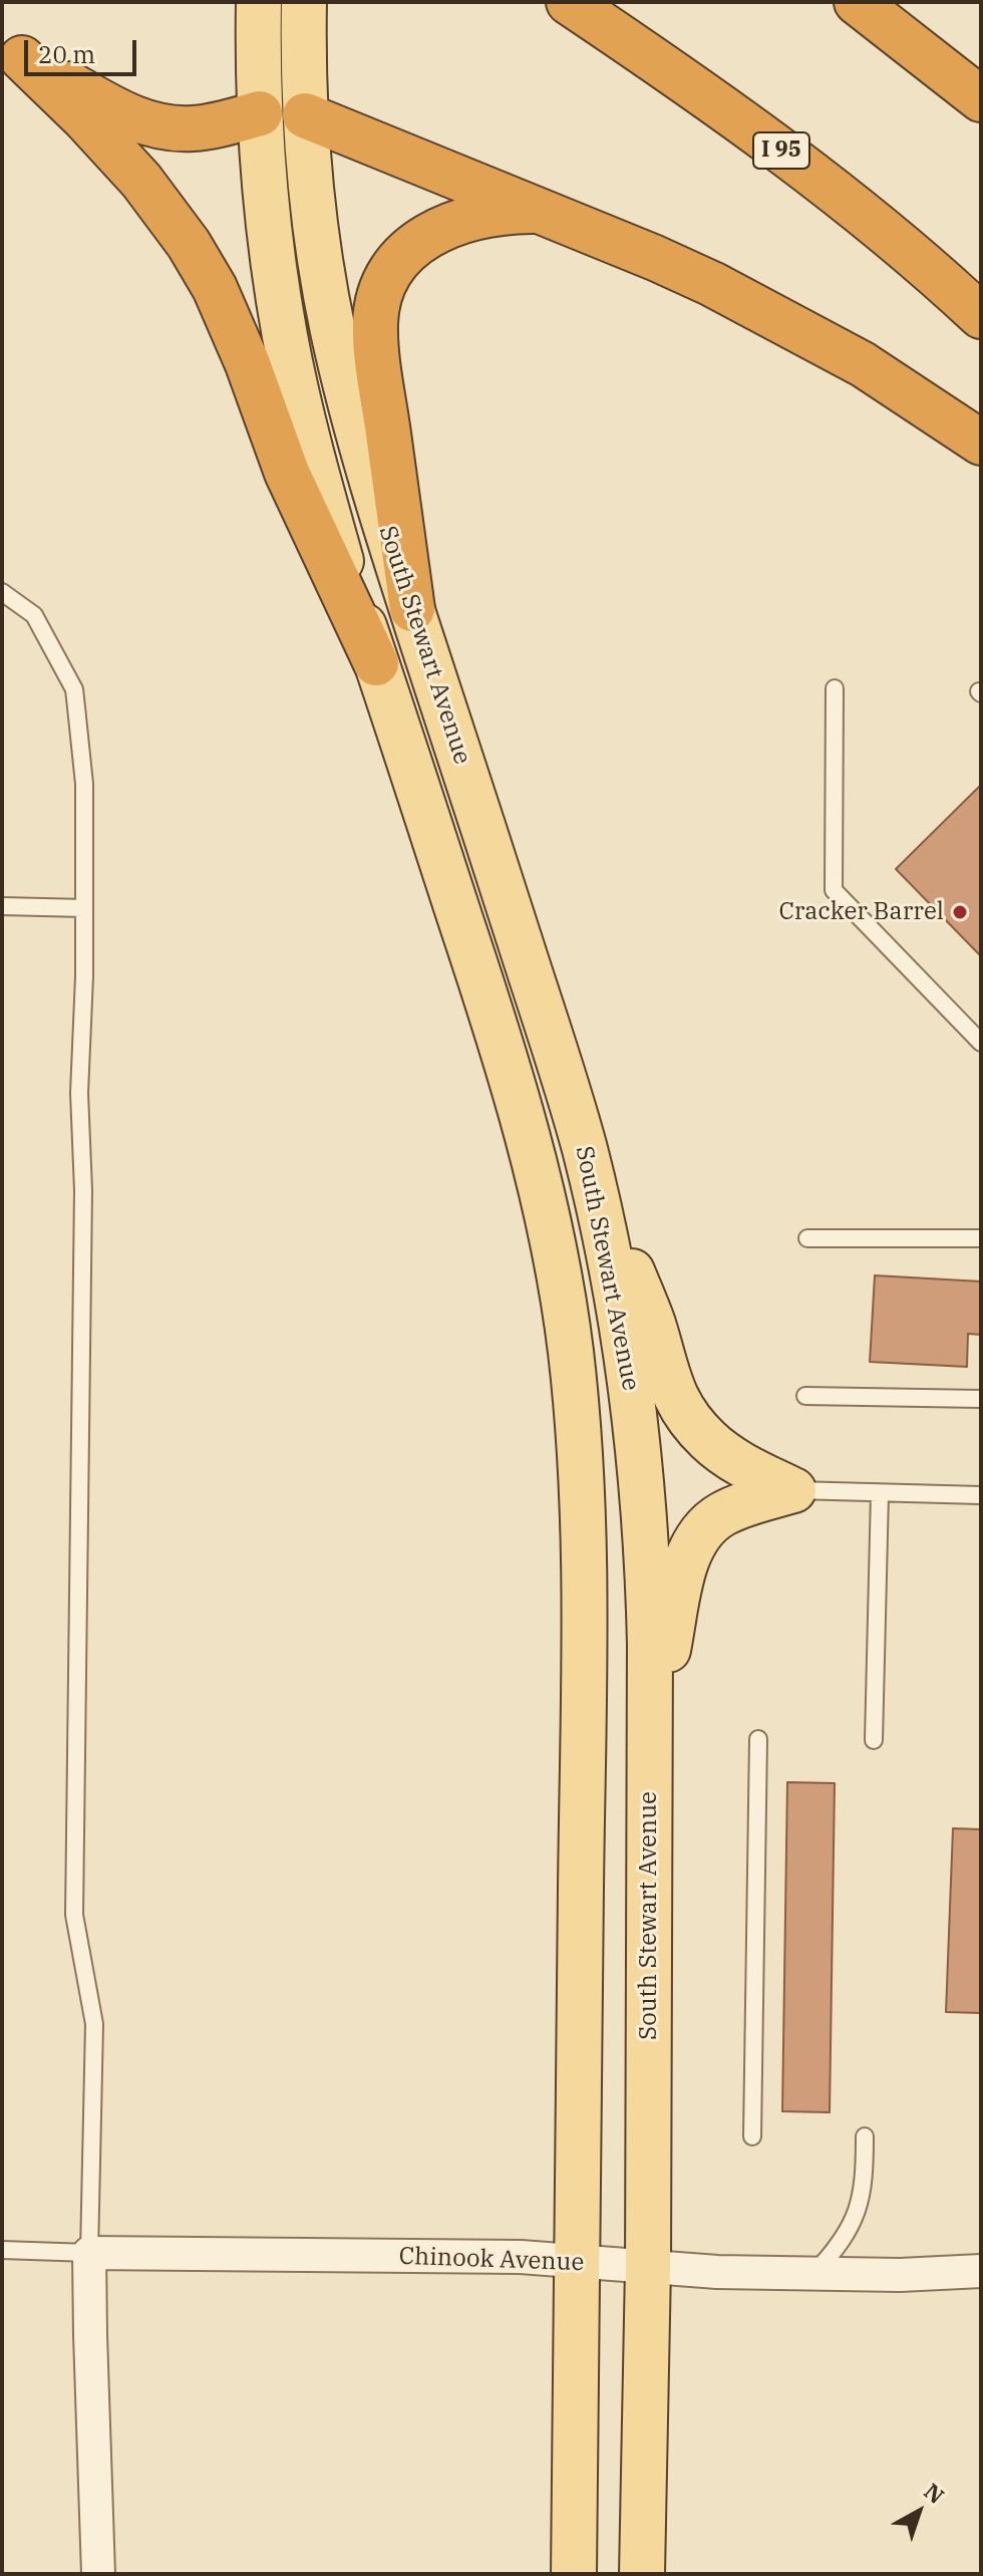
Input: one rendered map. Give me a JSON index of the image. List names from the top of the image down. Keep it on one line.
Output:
{"streets":{"highway":["I 95"],"main road":["South Stewart Avenue"],"street":["Chinook Avenue"]},"crossings":[["South Stewart Avenue","Chinook Avenue"]],"places":["Cracker Barrel"],"scale_bar":"20 m","north":"top right"}
